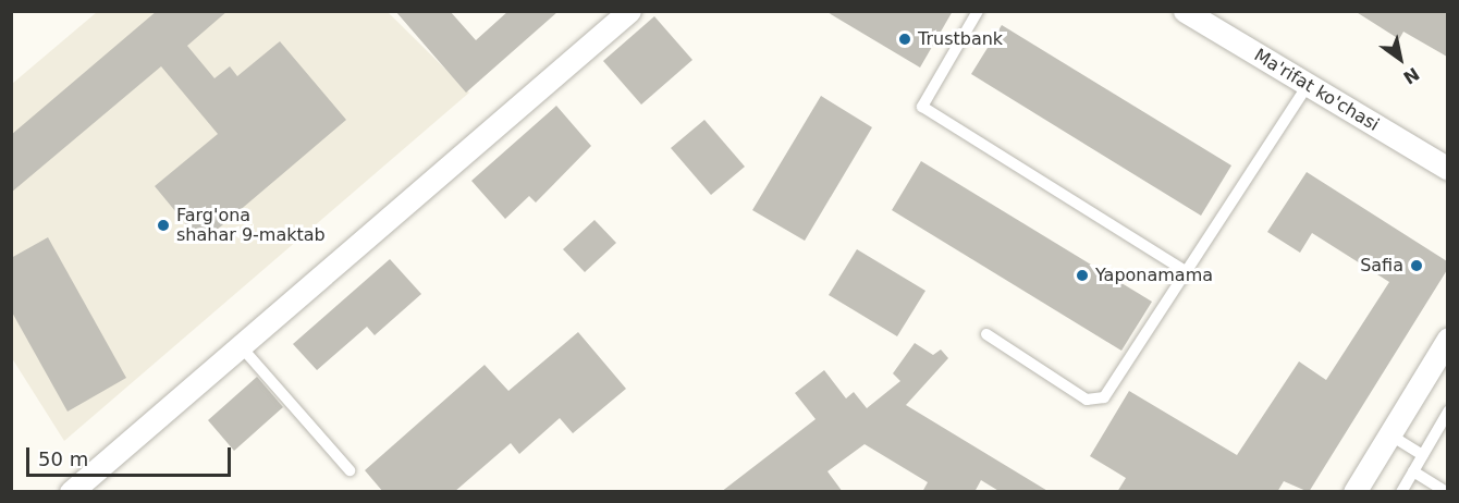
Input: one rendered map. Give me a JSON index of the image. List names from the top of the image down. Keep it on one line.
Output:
{"streets":{"street":["Ma'rifat ko'chasi"]},"places":["Trustbank","Farg'ona shahar 9-maktab","Safia","Yaponamama"],"scale_bar":"50 m","north":"bottom right"}
